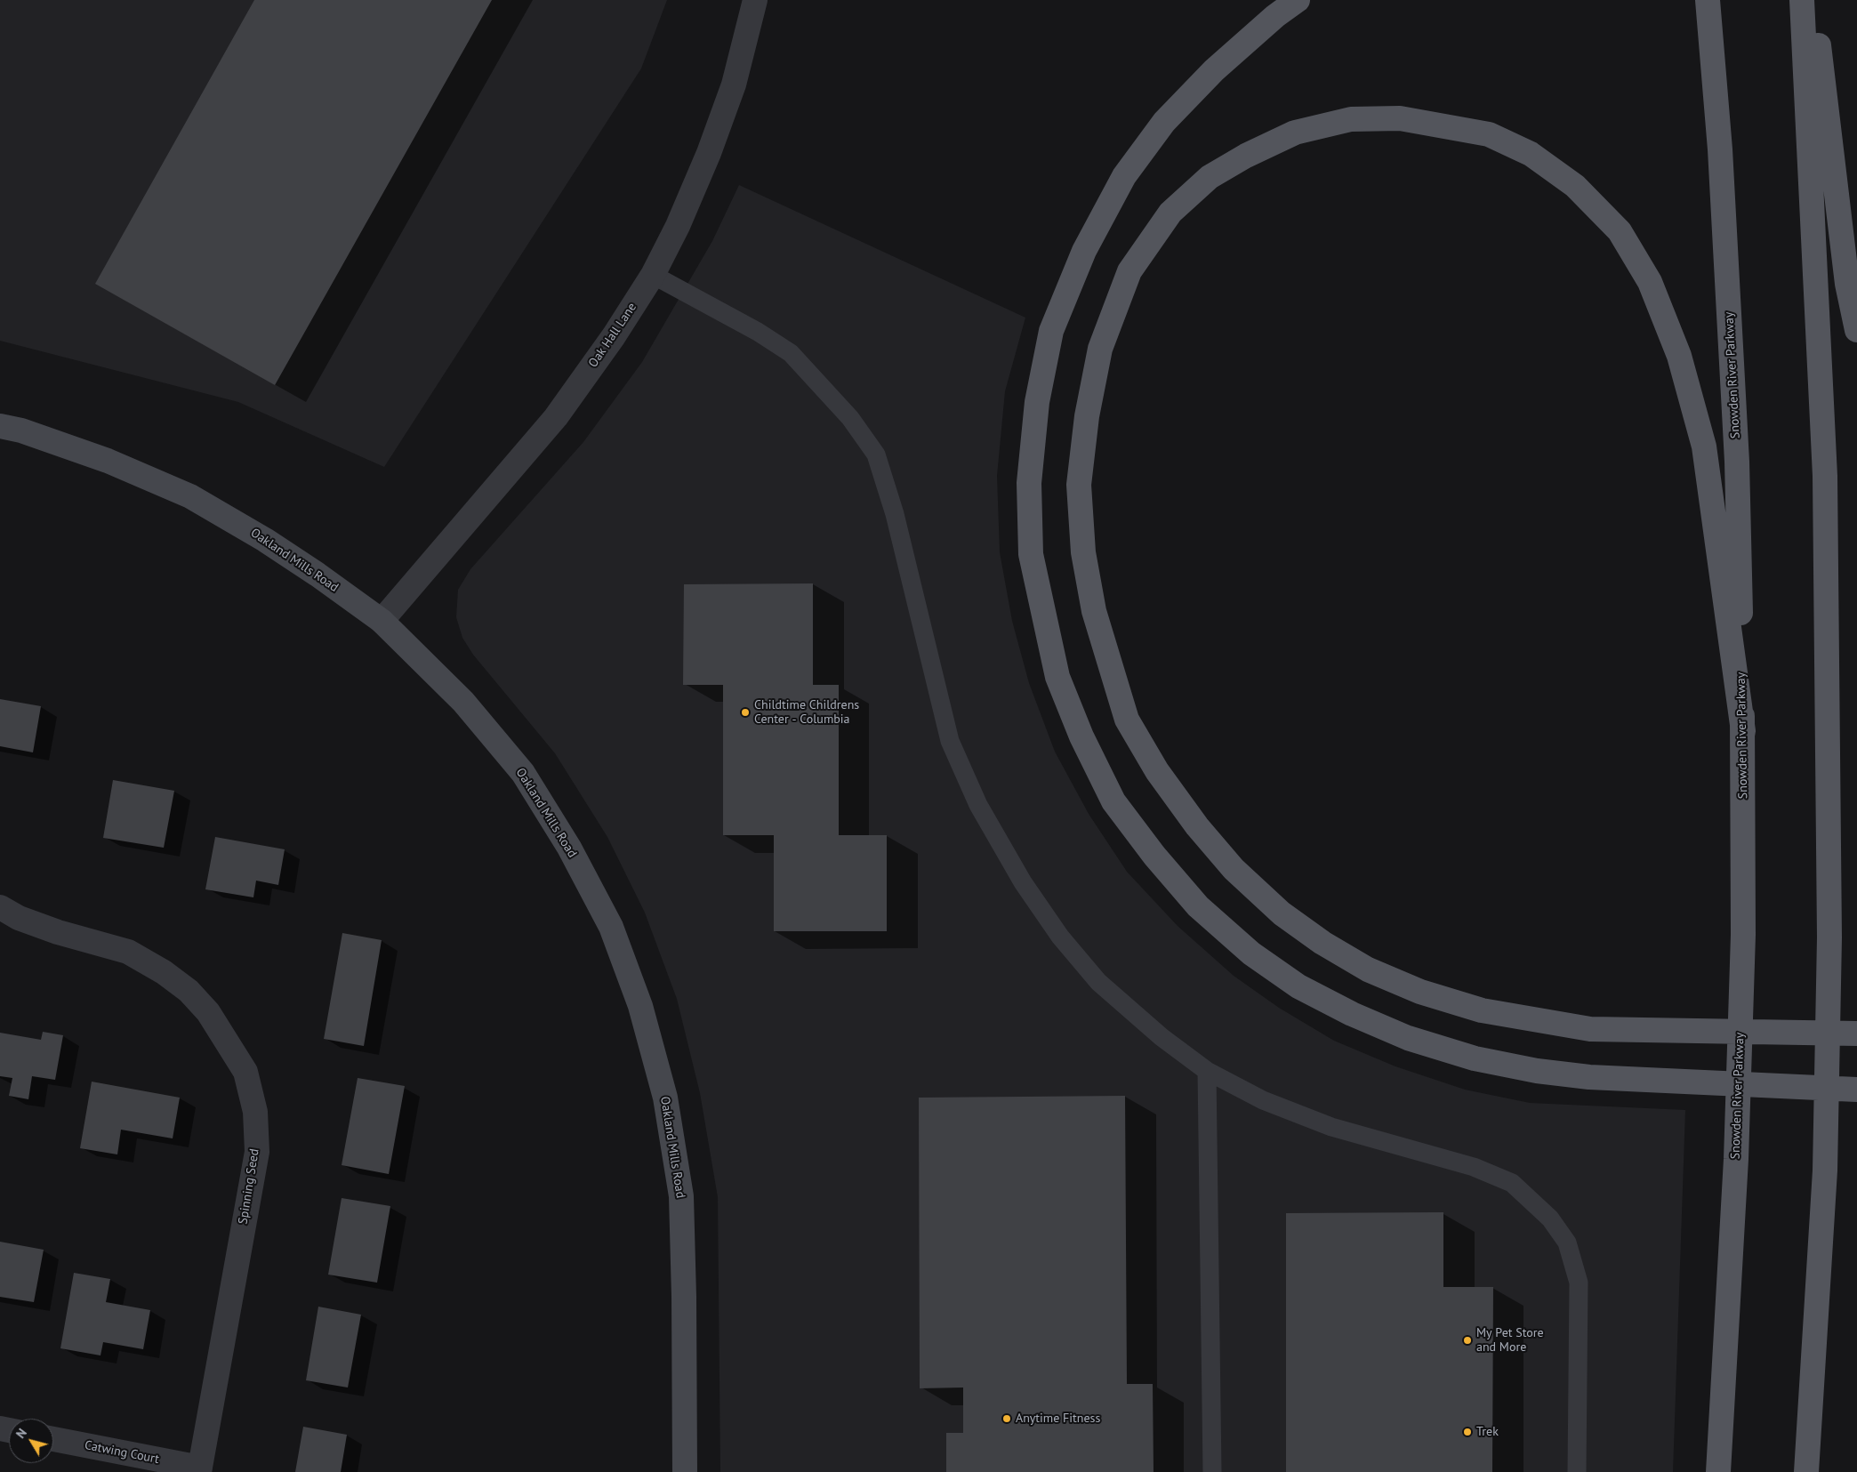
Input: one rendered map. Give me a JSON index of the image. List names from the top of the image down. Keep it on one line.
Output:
{"streets":{"main road":["Snowden River Parkway"],"street":["Oak Hall Lane","Oakland Mills Road","Spinning Seed","Catwing Court"]},"crossings":[["Oak Hall Lane","Oakland Mills Road"],["Spinning Seed","Catwing Court"]],"places":["Childtime Childrens Center - Columbia","My Pet Store and More","Anytime Fitness","Trek"],"north":"top left"}
